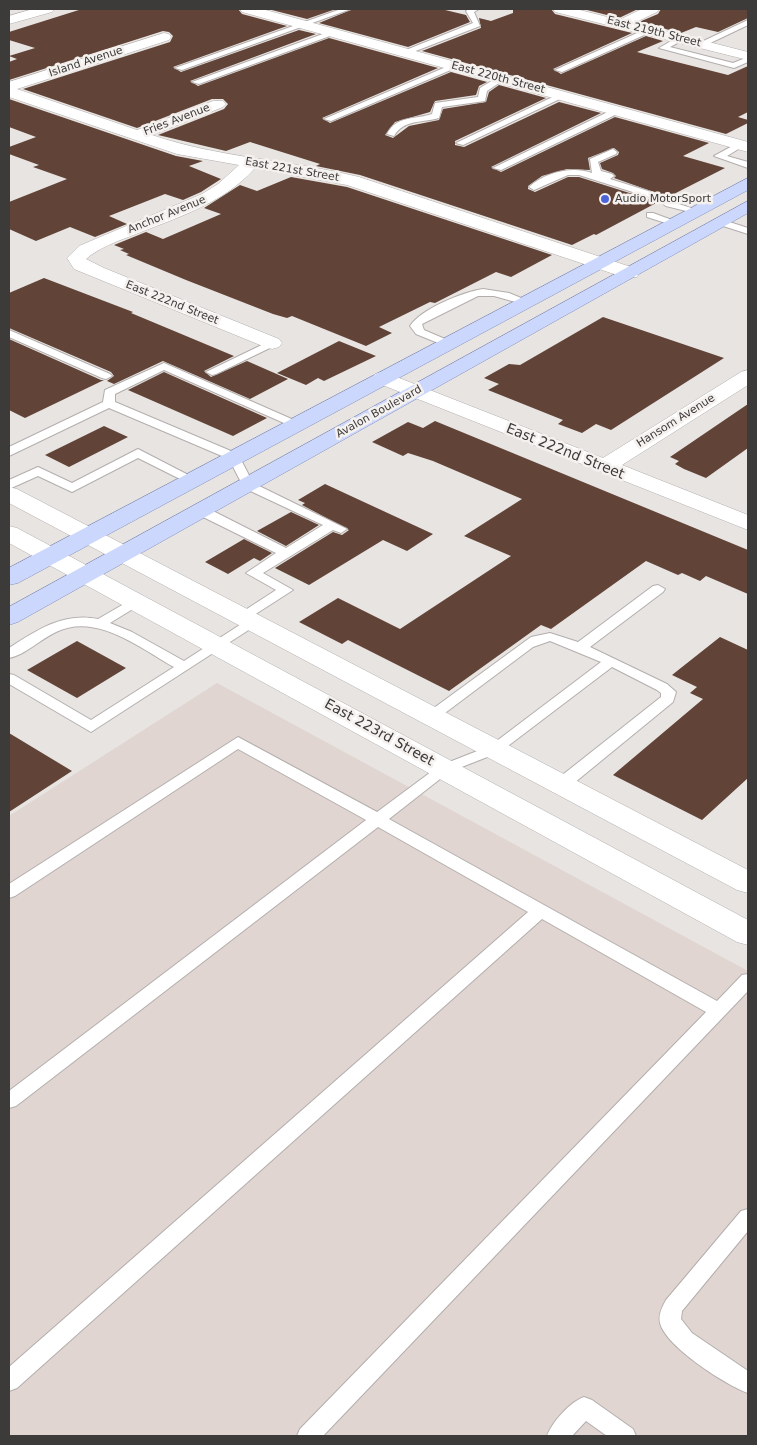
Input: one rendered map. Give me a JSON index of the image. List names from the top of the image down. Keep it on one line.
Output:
{"streets":{"main road":["Avalon Boulevard"],"street":["East 219th Street","Island Avenue","East 220th Street","Fries Avenue","East 221st Street","Anchor Avenue","East 222nd Street","Hansom Avenue","East 223rd Street"]},"crossings":[["Fries Avenue","East 221st Street"],["East 221st Street","Anchor Avenue"],["East 221st Street","Avalon Boulevard"],["Anchor Avenue","East 222nd Street"],["East 222nd Street","Avalon Boulevard"],["East 222nd Street","Hansom Avenue"],["Avalon Boulevard","East 223rd Street"]],"places":["Audio MotorSport"]}
